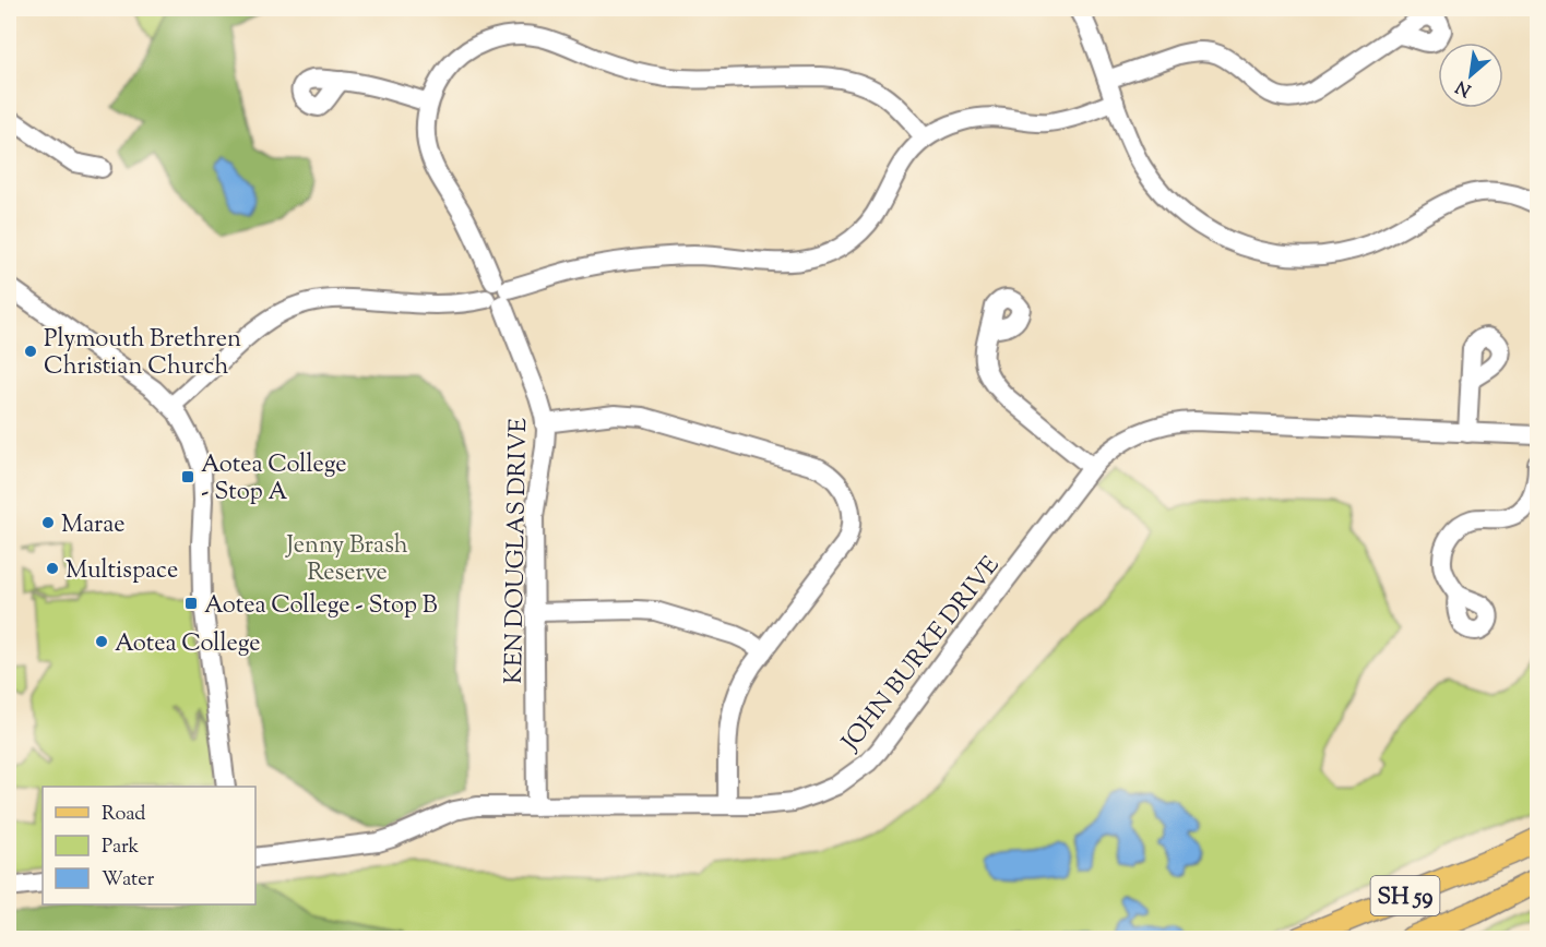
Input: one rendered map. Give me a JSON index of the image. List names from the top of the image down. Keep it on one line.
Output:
{"streets":{"main road":["SH 59"],"street":["KEN DOUGLAS DRIVE","JOHN BURKE DRIVE"]},"crossings":[["KEN DOUGLAS DRIVE","JOHN BURKE DRIVE"]],"parks":["Jenny Brash Reserve"],"places":{"other":["Plymouth Brethren Christian Church","Marae","Multispace","Aotea College"],"transit":["Aotea College - Stop A","Aotea College - Stop B"]},"legend":["Road","Park","Water"],"north":"bottom left"}
